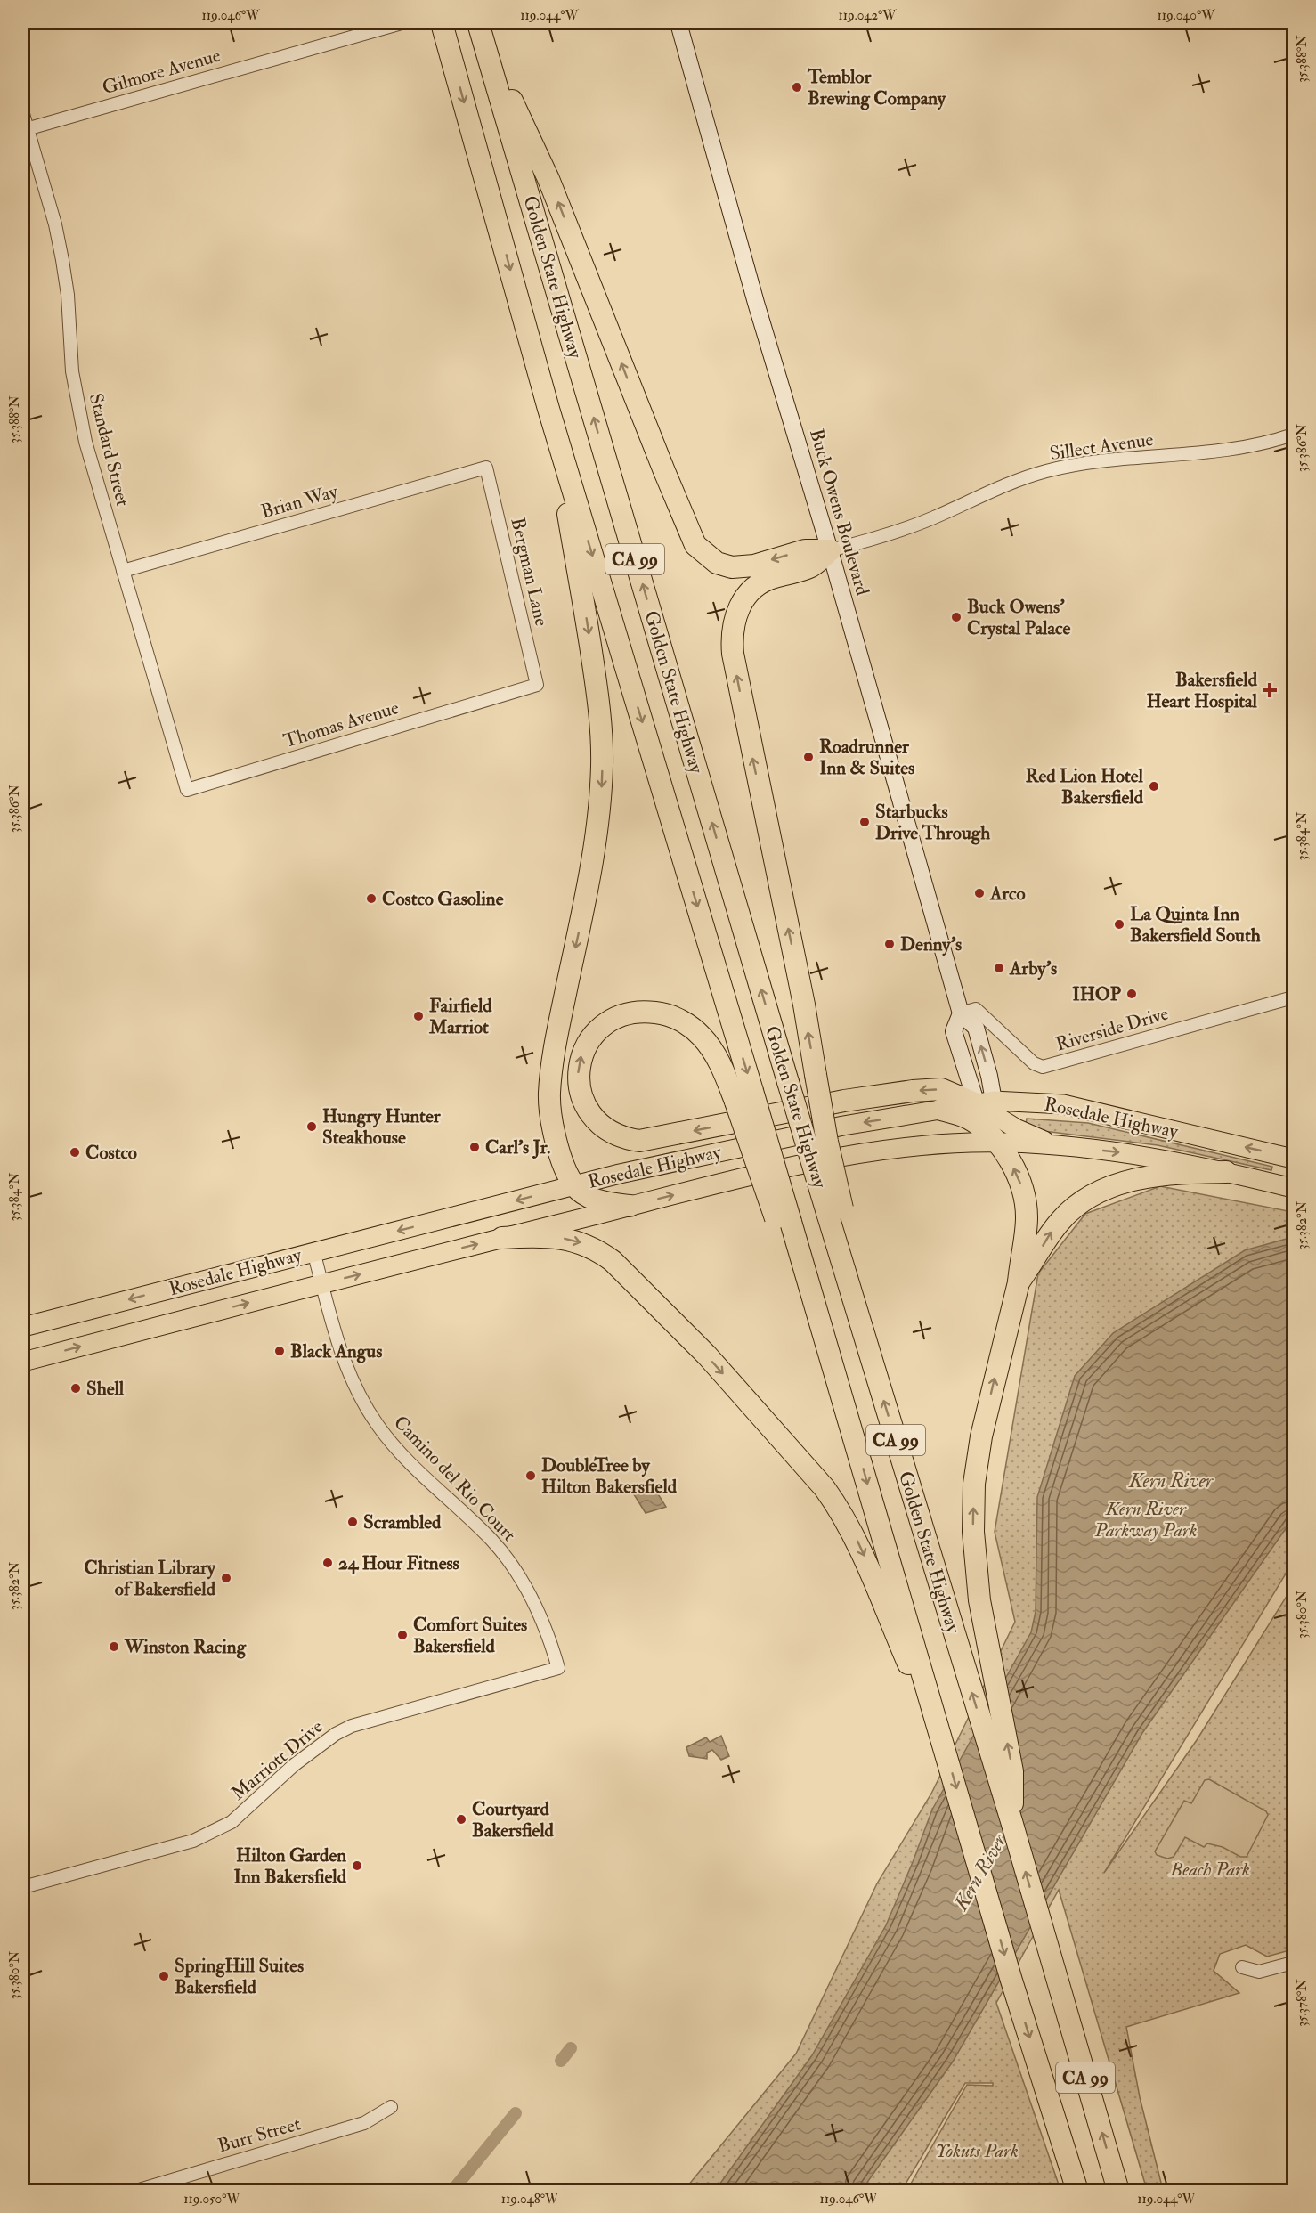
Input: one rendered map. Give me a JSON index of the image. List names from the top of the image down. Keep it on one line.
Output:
{"streets":{"highway":["Golden State Highway","CA 99"],"main road":["Buck Owens Boulevard","Rosedale Highway"],"street":["Gilmore Avenue","Sillect Avenue","Standard Street","Brian Way","Bergman Lane","Thomas Avenue","Riverside Drive","Camino del Rio Court","Marriott Drive","Burr Street"]},"crossings":[["Gilmore Avenue","Standard Street"],["Golden State Highway","CA 99"],["Sillect Avenue","Buck Owens Boulevard"],["Standard Street","Brian Way"],["Standard Street","Thomas Avenue"],["Brian Way","Bergman Lane"],["Buck Owens Boulevard","Riverside Drive"],["Buck Owens Boulevard","Rosedale Highway"],["Bergman Lane","Thomas Avenue"],["Rosedale Highway","Camino del Rio Court"],["Camino del Rio Court","Marriott Drive"]],"water":["Kern River"],"parks":["Kern River Parkway Park","Beach Park","Yokuts Park"],"places":{"other":["Temblor Brewing Company","Buck Owens' Crystal Palace","Roadrunner Inn & Suites","Red Lion Hotel Bakersfield","Starbucks Drive Through","Arco","Costco Gasoline","La Quinta Inn Bakersfield South","Denny's","Arby's","IHOP","Fairfield Marriot","Hungry Hunter Steakhouse","Carl's Jr.","Costco","Black Angus","Shell","DoubleTree by Hilton Bakersfield","Scrambled","24 Hour Fitness","Christian Library of Bakersfield","Comfort Suites Bakersfield","Winston Racing","Courtyard Bakersfield","Hilton Garden Inn Bakersfield","SpringHill Suites Bakersfield"],"health":["Bakersfield Heart Hospital"]},"coordinates":["119.046°W","119.044°W","119.042°W","119.040°W","35.388°N","35.386°N","35.384°N","35.382°N","35.380°N","35.378°N","119.050°W","119.048°W"]}
